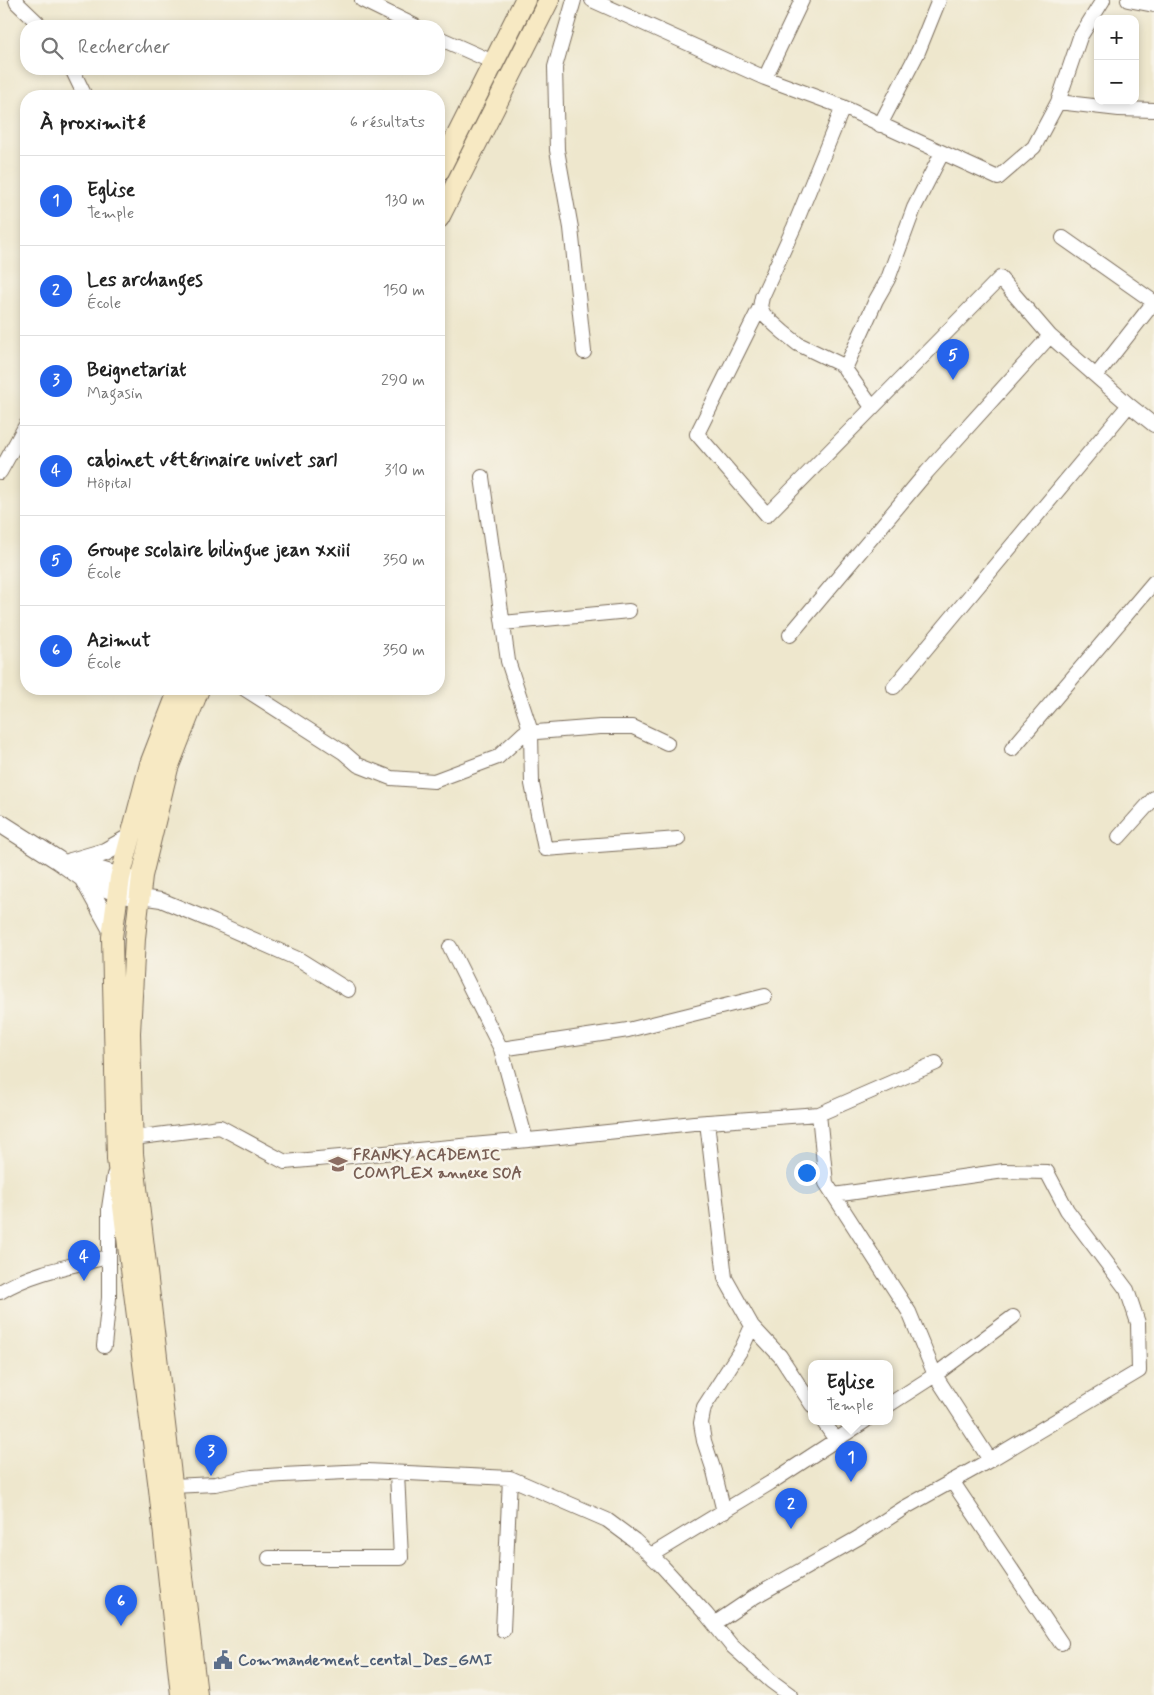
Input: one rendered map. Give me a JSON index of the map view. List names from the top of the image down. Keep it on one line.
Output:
{"places":{"school or university":["FRANKY ACADEMIC COMPLEX annexe SOA"],"public building":["Commandement_cental_Des_GMI"]},"page":{"map_buttons":["+","−"],"search":"Rechercher","heading":["À proximité","6 résultats"],"list":[{"mark":"1","name":"Eglise","note":"Temple","value":"130 m"},{"mark":"2","name":"Les archanges","note":"École","value":"150 m"},{"mark":"3","name":"Beignetariat","note":"Magasin","value":"290 m"},{"mark":"4","name":"cabinet vétérinaire univet sarl","note":"Hôpital","value":"310 m"},{"mark":"5","name":"Groupe scolaire bilingue jean xxiii","note":"École","value":"350 m"},{"mark":"6","name":"Azimut","note":"École","value":"350 m"}],"pins":["5","4","3","1","2","6"],"popup":["Eglise","Temple"]}}
